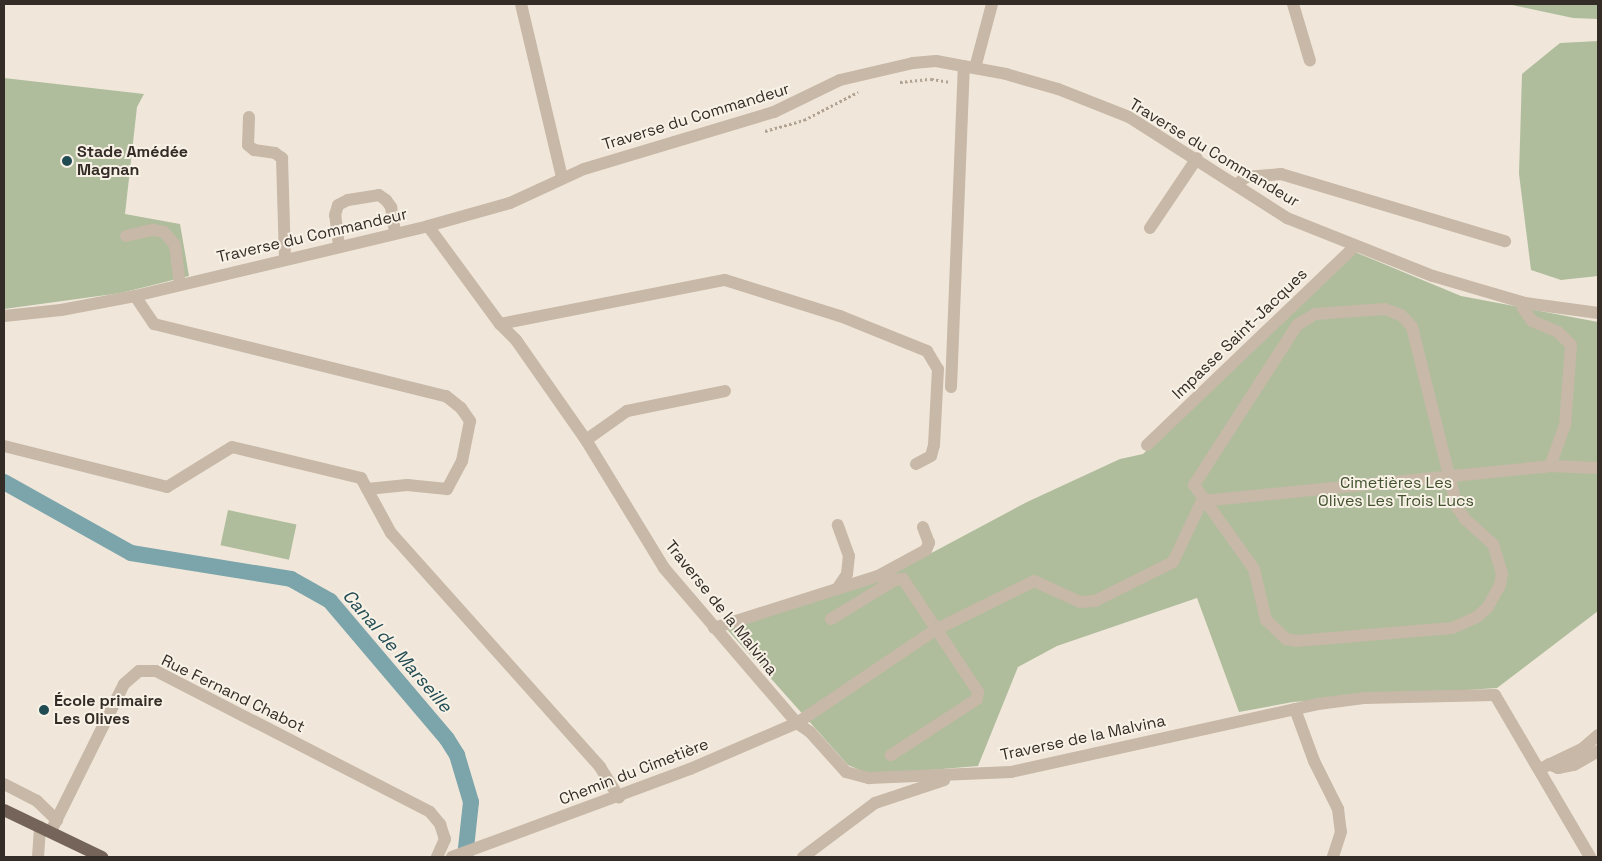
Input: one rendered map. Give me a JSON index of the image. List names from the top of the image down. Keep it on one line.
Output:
{"streets":{"street":["Traverse du Commandeur","Impasse Saint-Jacques","Traverse de la Malvina","Rue Fernand Chabot","Chemin du Cimetière"]},"crossings":[["Traverse du Commandeur","Impasse Saint-Jacques"],["Traverse du Commandeur","Traverse de la Malvina"],["Traverse de la Malvina","Chemin du Cimetière"]],"water":["Canal de Marseille"],"parks":["Cimetières Les Olives Les Trois Lucs"],"places":["Stade Amédée Magnan","École primaire Les Olives"]}
